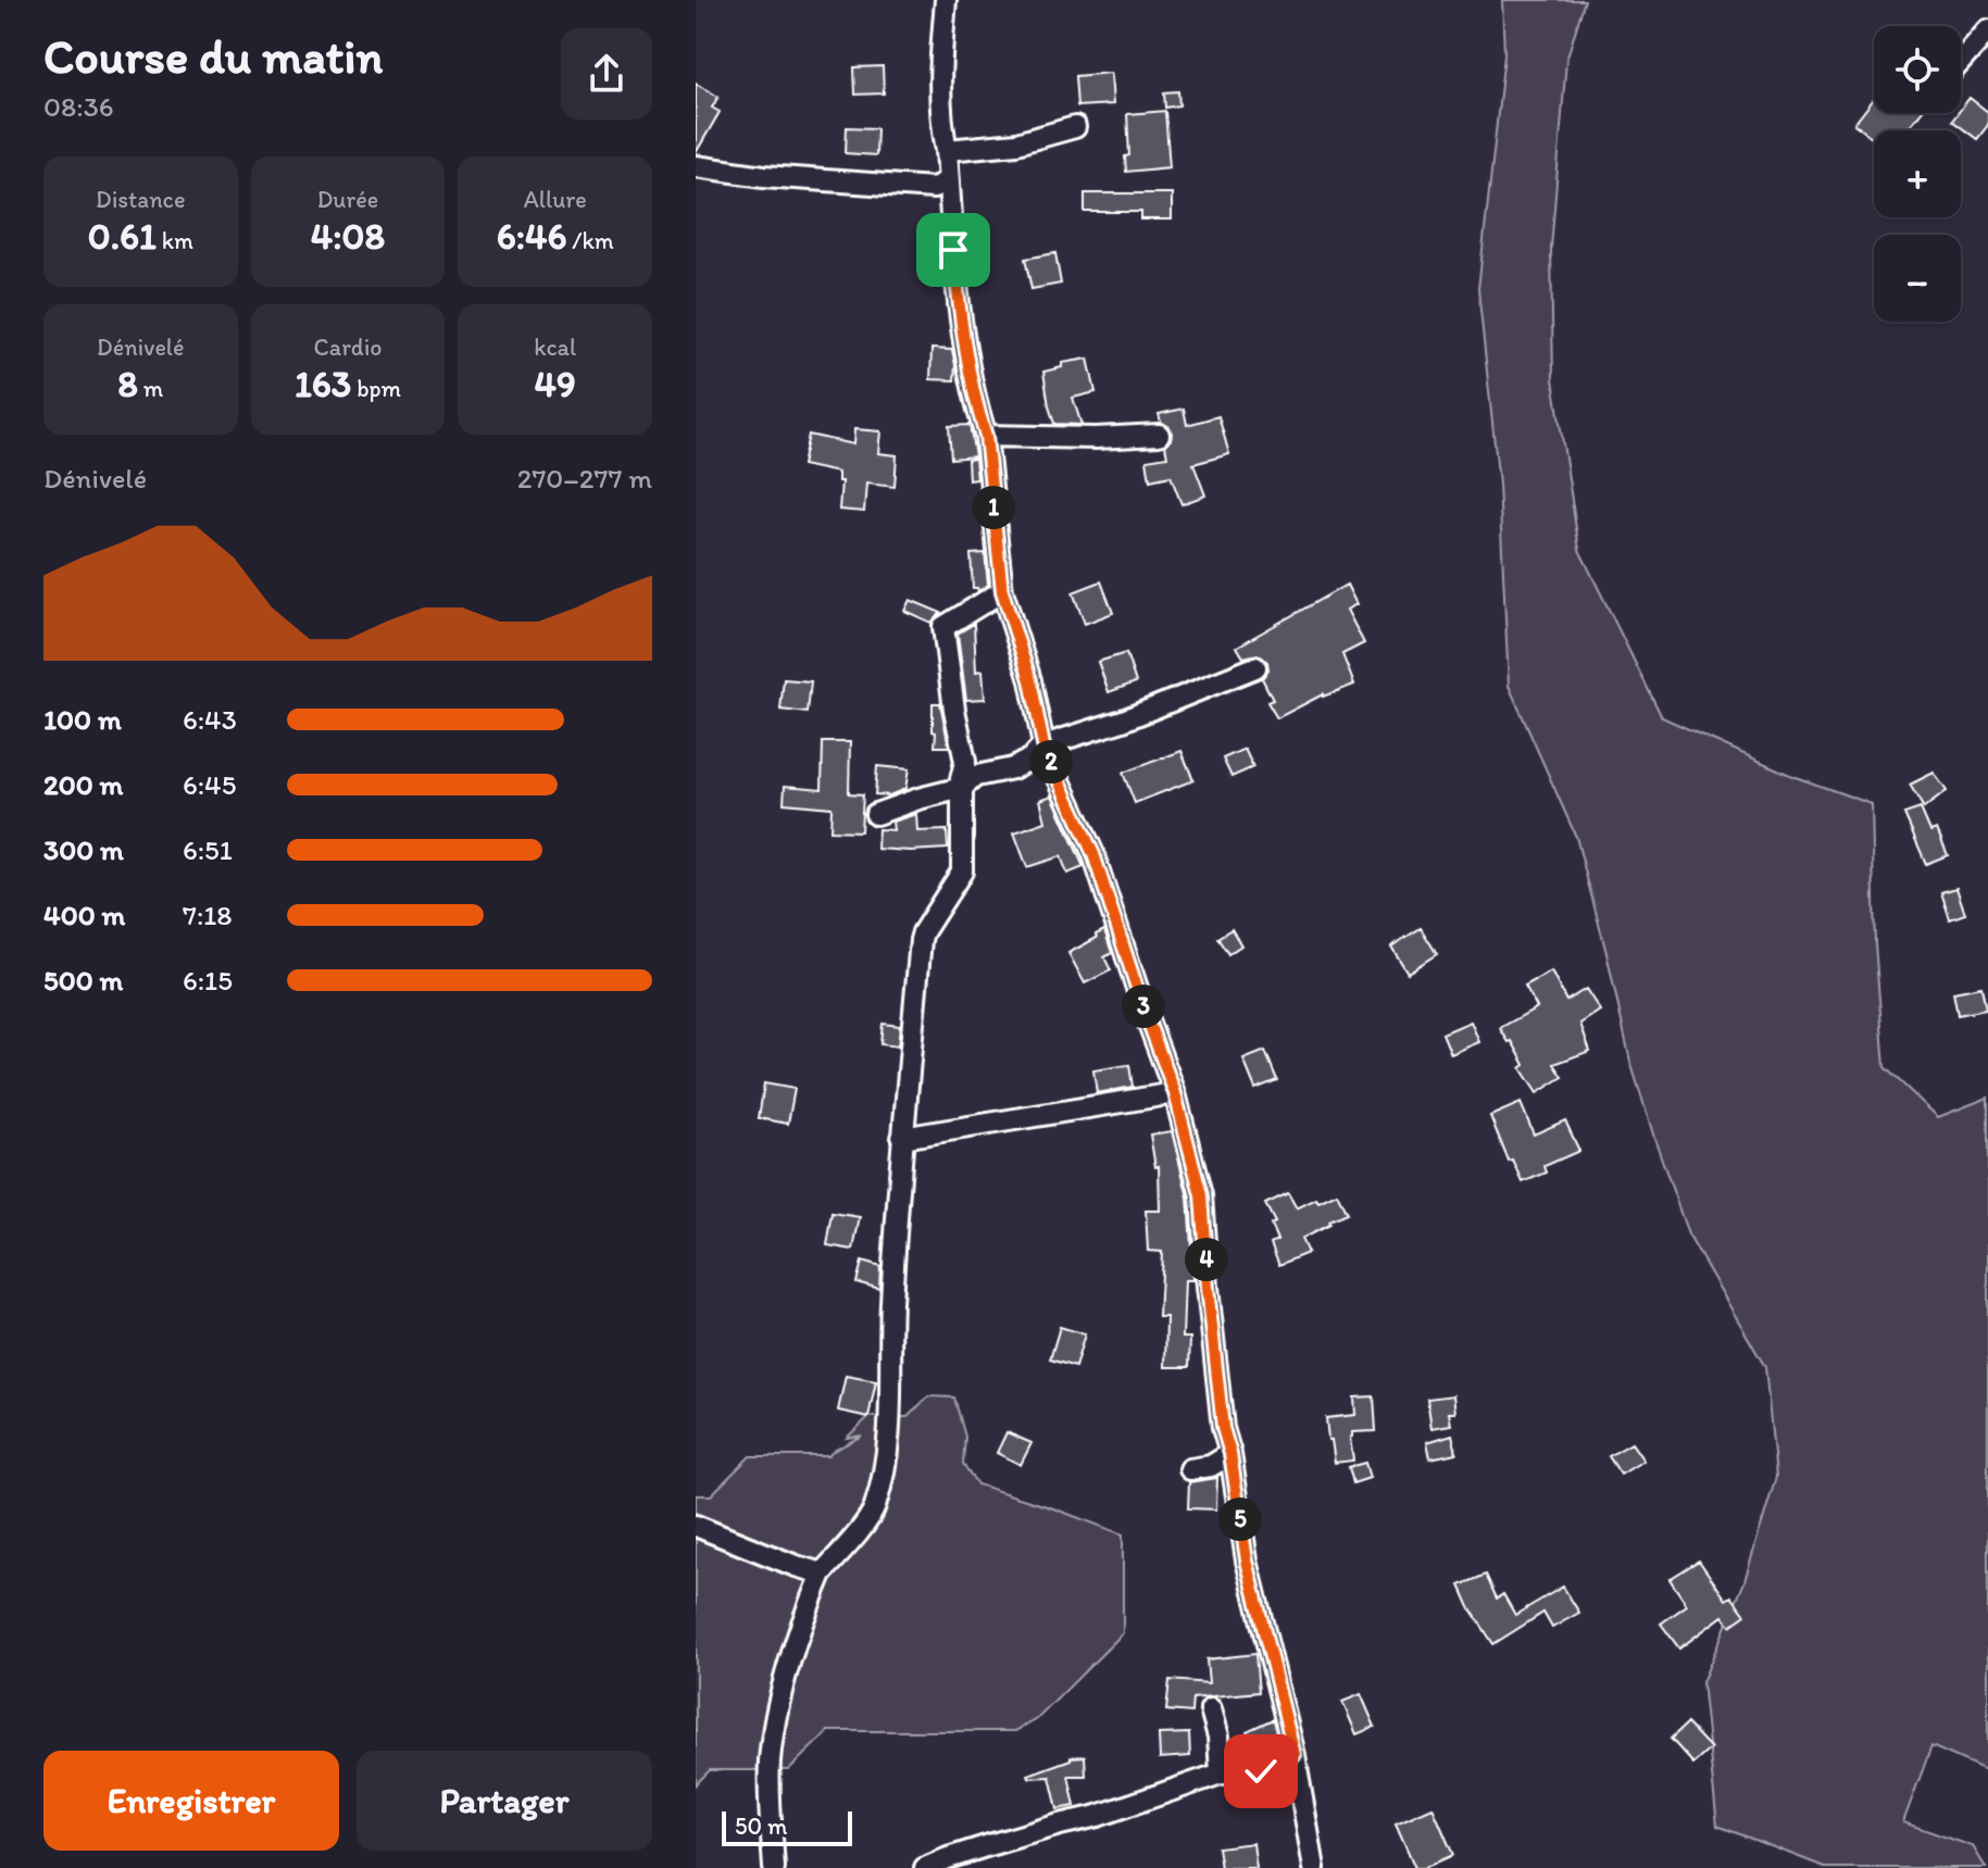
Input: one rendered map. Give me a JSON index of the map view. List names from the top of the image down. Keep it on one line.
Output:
{"scale_bar":"50 m","page":{"heading":["Course du matin","08:36"],"map_buttons":["+","−"],"stats":[["Distance","0.61 km"],["Durée","4:08"],["Allure","6:46 /km"],["Dénivelé","8 m"],["Cardio","163 bpm"],["kcal","49"]],"chart":["Dénivelé","270–277 m"],"pins":["1","2","3","4","5"],"list":[{"name":"100 m","note":"6:43"},{"name":"200 m","note":"6:45"},{"name":"300 m","note":"6:51"},{"name":"400 m","note":"7:18"},{"name":"500 m","note":"6:15"}],"buttons":["Enregistrer","Partager"],"scale":"50 m"}}
